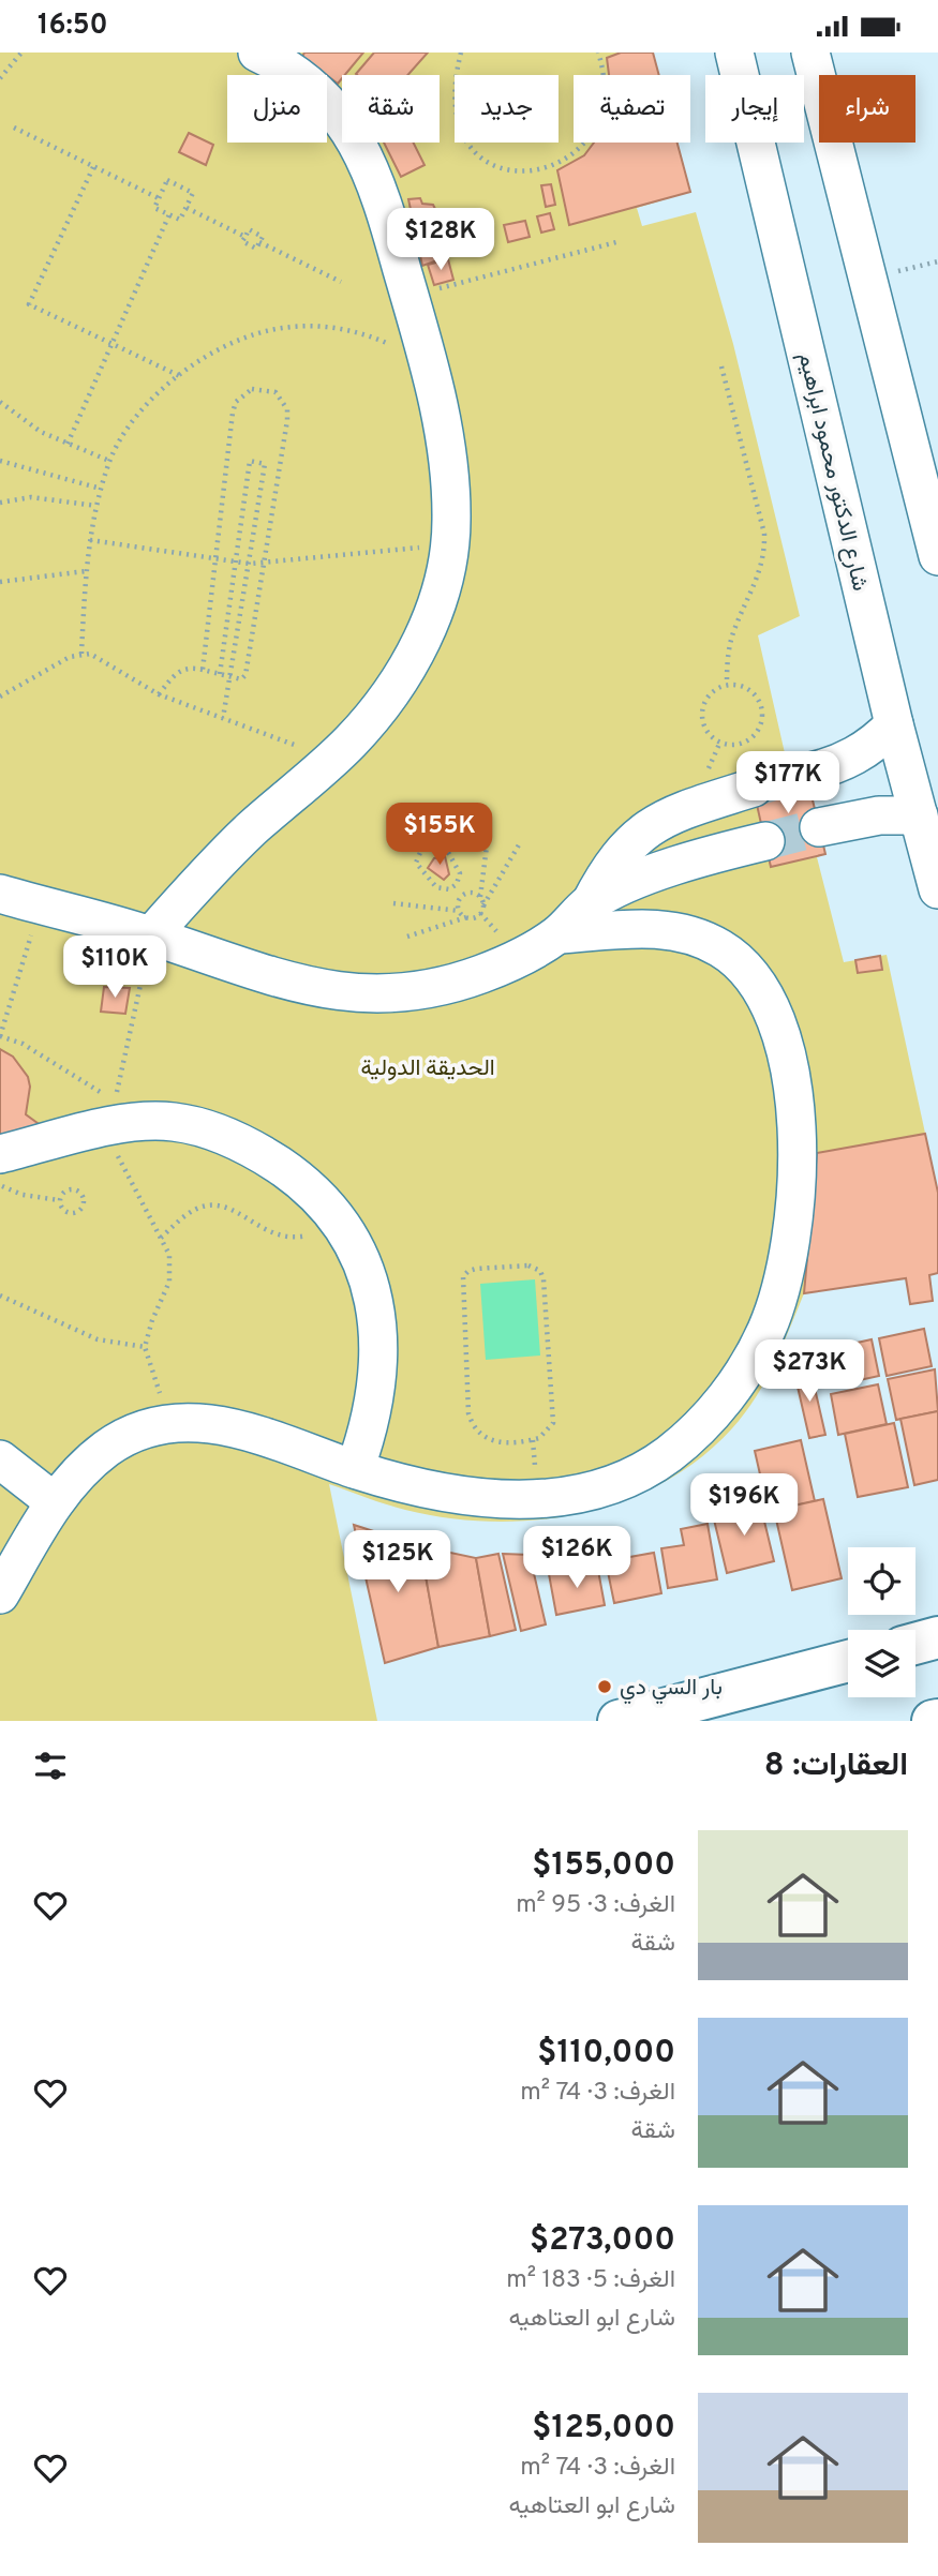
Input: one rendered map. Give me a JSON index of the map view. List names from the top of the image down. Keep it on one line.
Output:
{"streets":{"street":["شارع الدكتور محمود ابراهيم"]},"parks":["الحديقة الدولية"],"places":["بار السي دي"],"page":{"status":"16:50","chip":["شراء","إيجار","تصفية","جديد","شقة","منزل"],"price":["$128K","$177K","$155K","$110K","$273K","$196K","$126K","$125K"],"heading":"العقارات: 8","list":[{"name":"$155,000","note":"الغرف: 3 · 95 m² · شقة"},{"name":"$110,000","note":"الغرف: 3 · 74 m² · شقة"},{"name":"$273,000","note":"الغرف: 5 · 183 m² · شارع ابو العتاهيه"},{"name":"$125,000","note":"الغرف: 3 · 74 m² · شارع ابو العتاهيه"}]}}
